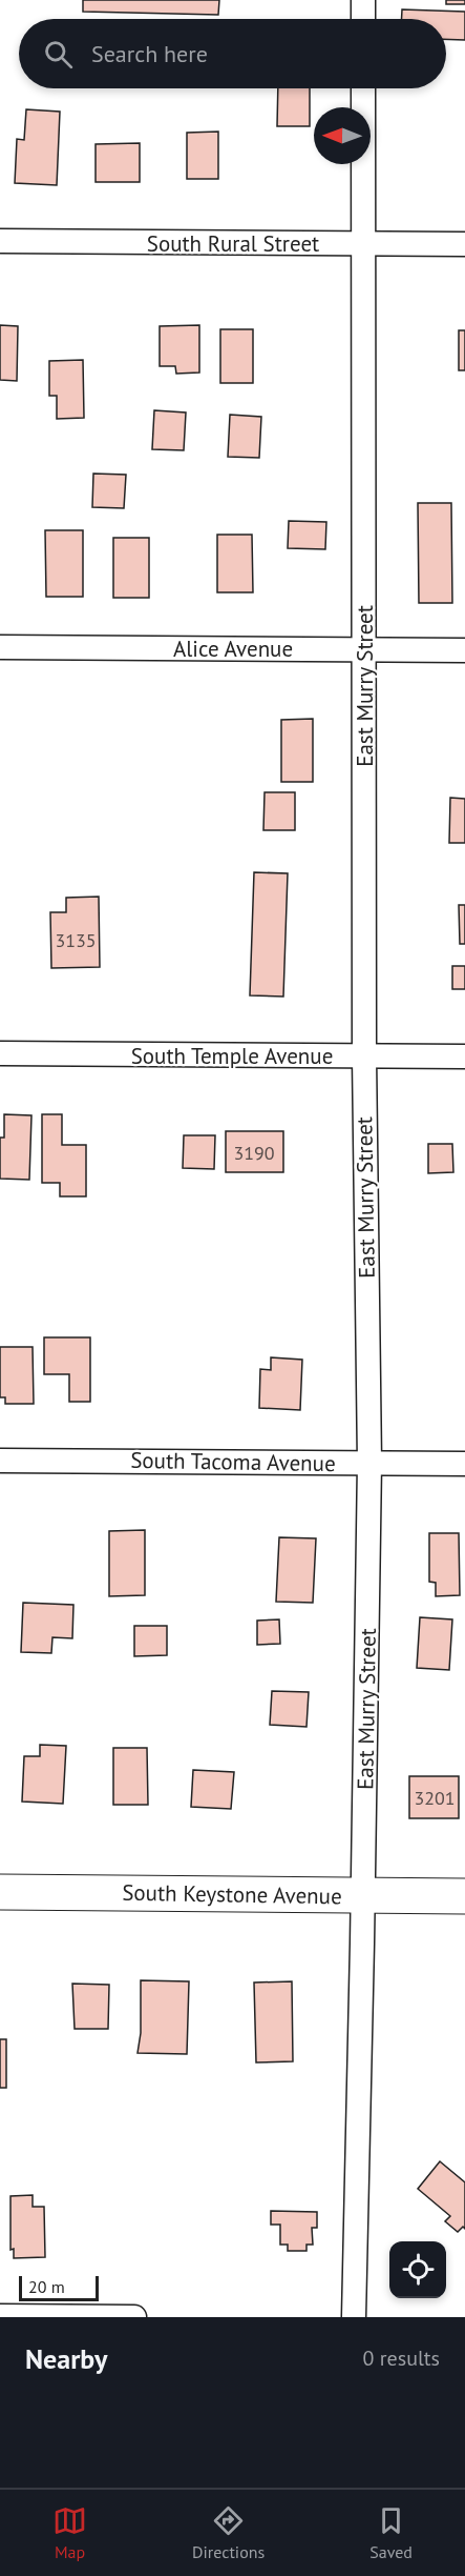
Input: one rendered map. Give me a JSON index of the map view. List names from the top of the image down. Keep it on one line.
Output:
{"streets":{"main road":["South Keystone Avenue"],"street":["South Rural Street","Alice Avenue","East Murry Street","South Temple Avenue","South Tacoma Avenue"]},"crossings":[["South Rural Street","East Murry Street"],["Alice Avenue","East Murry Street"],["East Murry Street","South Temple Avenue"],["East Murry Street","South Tacoma Avenue"],["East Murry Street","South Keystone Avenue"]],"house_numbers":["3135","3190","3201"],"scale_bar":"20 m","north":"left","page":{"search":"Search here","scale":"20 m","heading":["Nearby","0 results"],"nav":["Map","Directions","Saved"]}}
